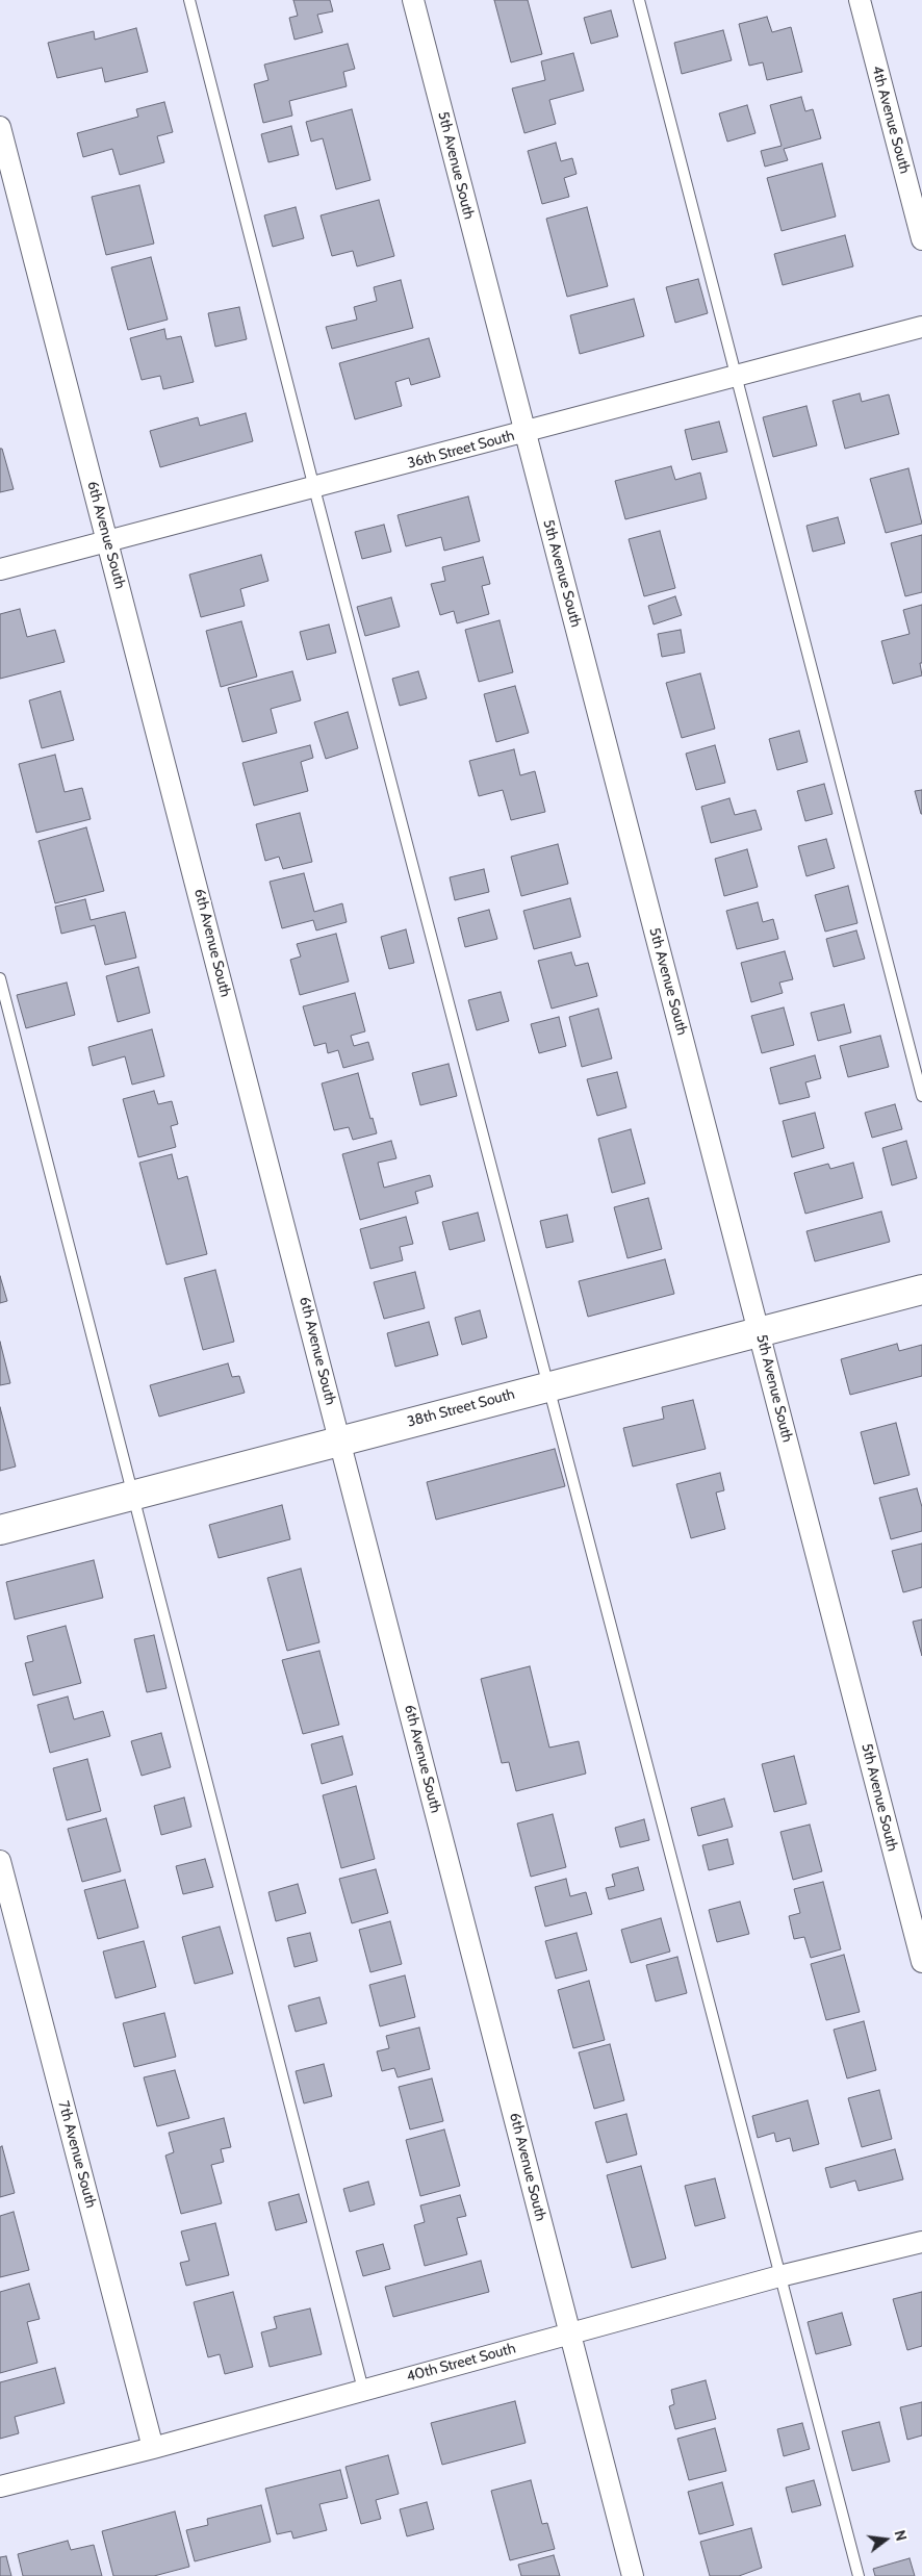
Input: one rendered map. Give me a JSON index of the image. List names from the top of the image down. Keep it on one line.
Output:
{"streets":{"main road":["38th Street South"],"street":["4th Avenue South","5th Avenue South","36th Street South","6th Avenue South","7th Avenue South","40th Street South"]},"crossings":[["5th Avenue South","36th Street South"],["5th Avenue South","38th Street South"],["36th Street South","6th Avenue South"],["6th Avenue South","38th Street South"],["6th Avenue South","40th Street South"],["7th Avenue South","40th Street South"]],"north":"right"}
